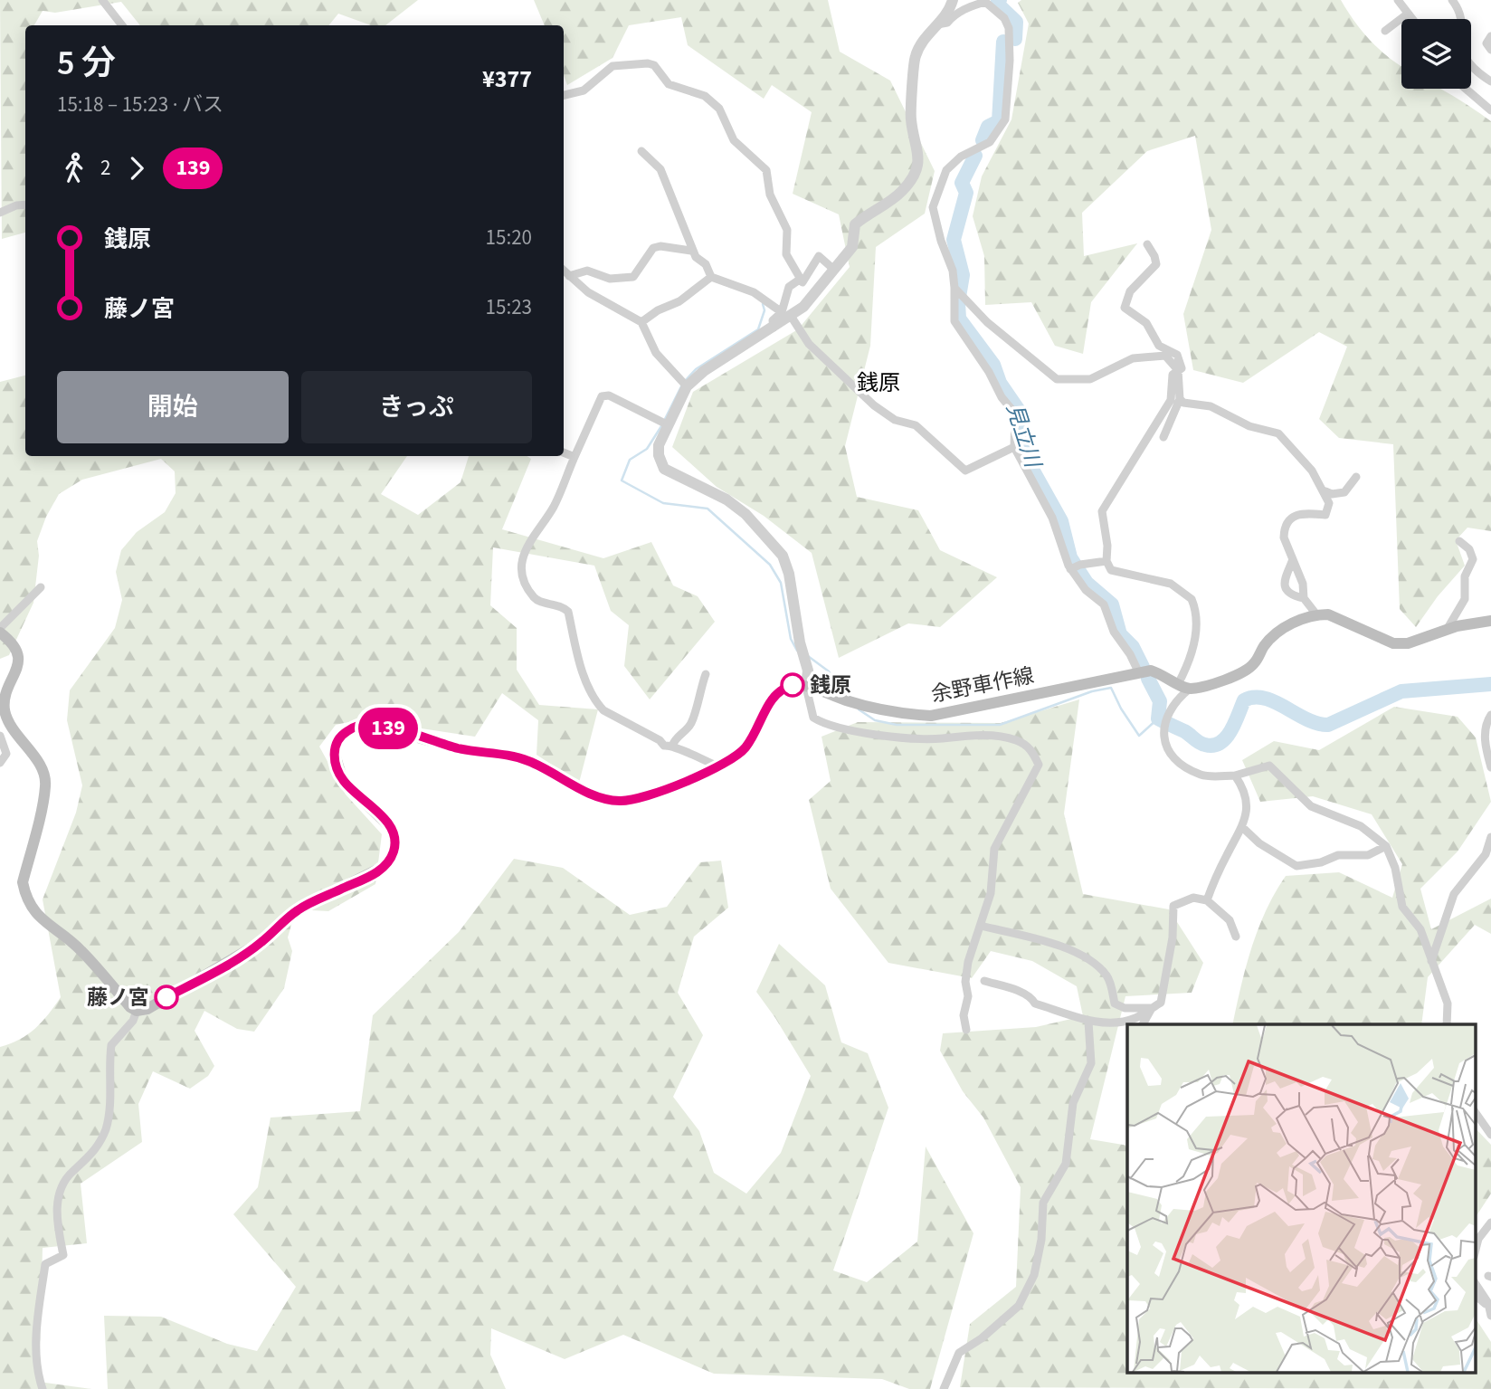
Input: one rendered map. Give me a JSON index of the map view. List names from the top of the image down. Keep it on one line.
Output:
{"streets":{"main road":["余野車作線"]},"districts":["銭原"],"water":["見立川"],"places":["銭原","藤ノ宮"],"lines":["bus line 139"],"page":{"on_map":"139","heading":["5 分","15:18 – 15:23 · バス","¥377"],"legs":["2","139"],"list":[{"name":"銭原","value":"15:20"},{"name":"藤ノ宮","value":"15:23"}],"buttons":["開始","きっぷ"]}}
